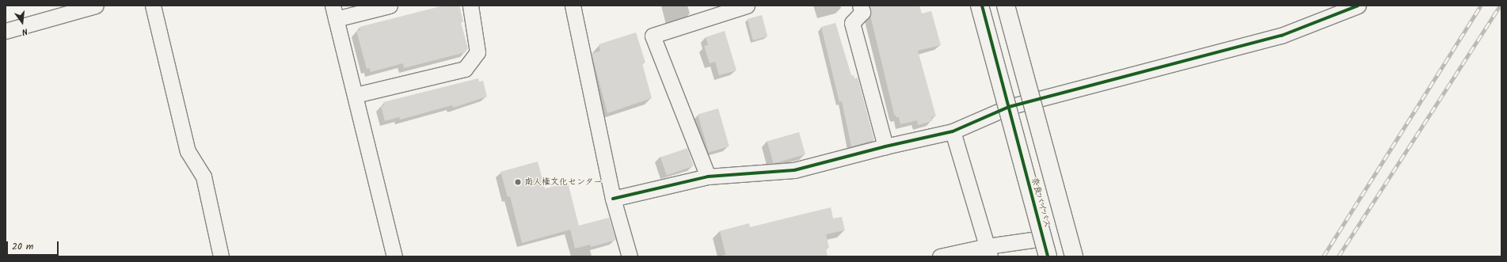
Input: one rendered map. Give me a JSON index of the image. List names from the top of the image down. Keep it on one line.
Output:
{"streets":{"highway":["奈良バイパス"]},"places":["南人権文化センター"],"scale_bar":"20 m","north":"bottom"}
